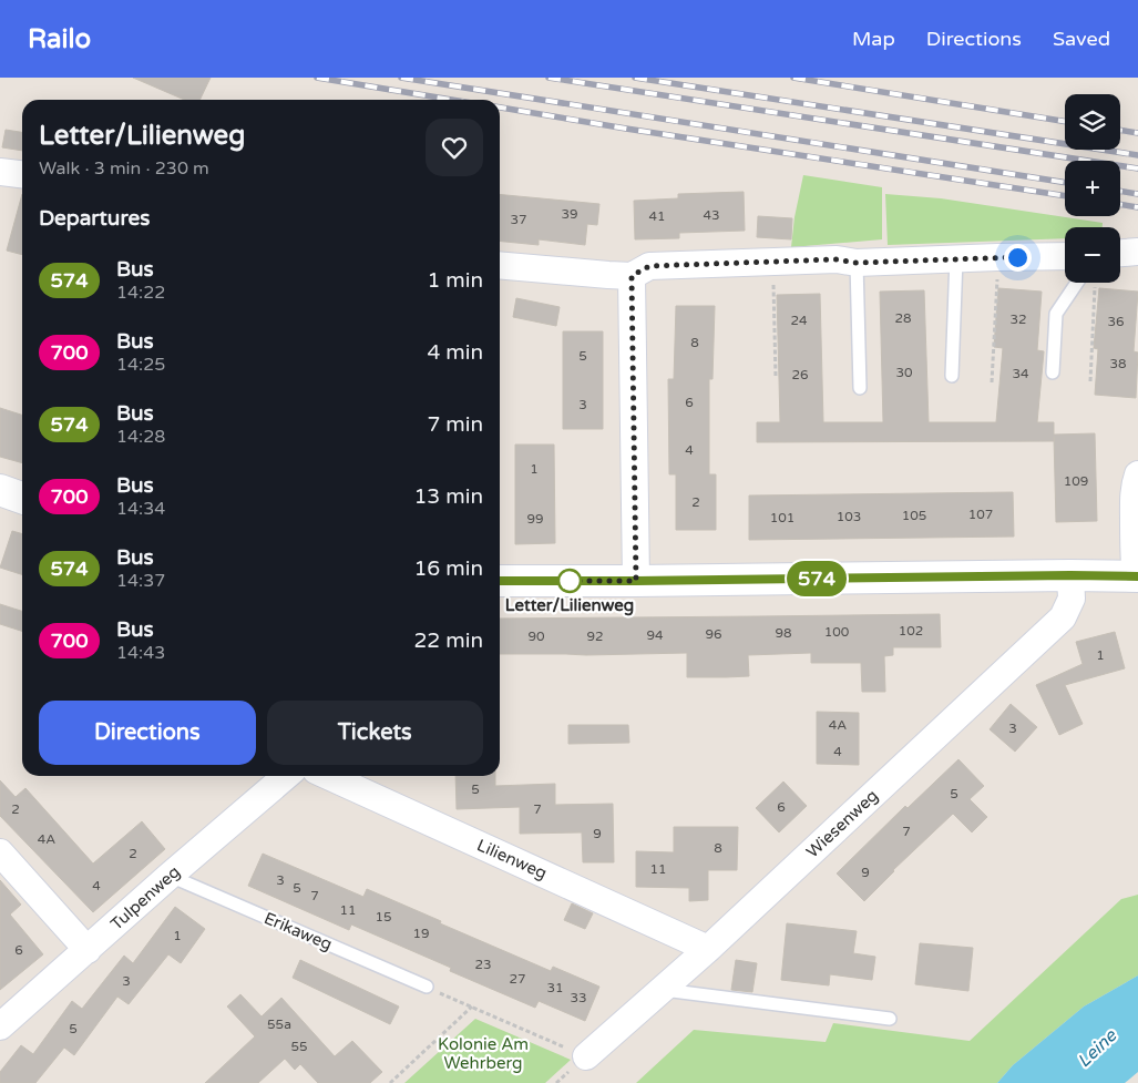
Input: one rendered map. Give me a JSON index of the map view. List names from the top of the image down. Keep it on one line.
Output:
{"streets":{"street":["Wiesenweg","Lilienweg","Tulpenweg"],"lane":["Erikaweg"]},"crossings":[["Wiesenweg","Lilienweg"],["Tulpenweg","Erikaweg"]],"water":["Leine"],"parks":["Kolonie Am Wehrberg"],"places":["Letter/Lilienweg"],"lines":["bus line 574"],"house_numbers":["39","43","41","37","28","32","24","36","8","5","38","30","34","26","6","3","4","1","109","2","107","105","103","101","99","102","100","98","96","94","90","92","1","4A","3","4","5","5","6","2","7","7","9","4A","8","2","11","9","3","4","5","7","11","15","19","1","6","23","27","3","31","33","55a","5","55"],"page":{"header":"Railo","nav":["Map","Directions","Saved"],"on_map":"574","map_buttons":["+","−"],"heading":[["Letter/Lilienweg","Walk · 3 min · 230 m"],"Departures"],"list":[{"mark":"574","name":"Bus","note":"14:22","value":"1 min"},{"mark":"700","name":"Bus","note":"14:25","value":"4 min"},{"mark":"574","name":"Bus","note":"14:28","value":"7 min"},{"mark":"700","name":"Bus","note":"14:34","value":"13 min"},{"mark":"574","name":"Bus","note":"14:37","value":"16 min"},{"mark":"700","name":"Bus","note":"14:43","value":"22 min"}],"buttons":["Directions","Tickets"]}}
